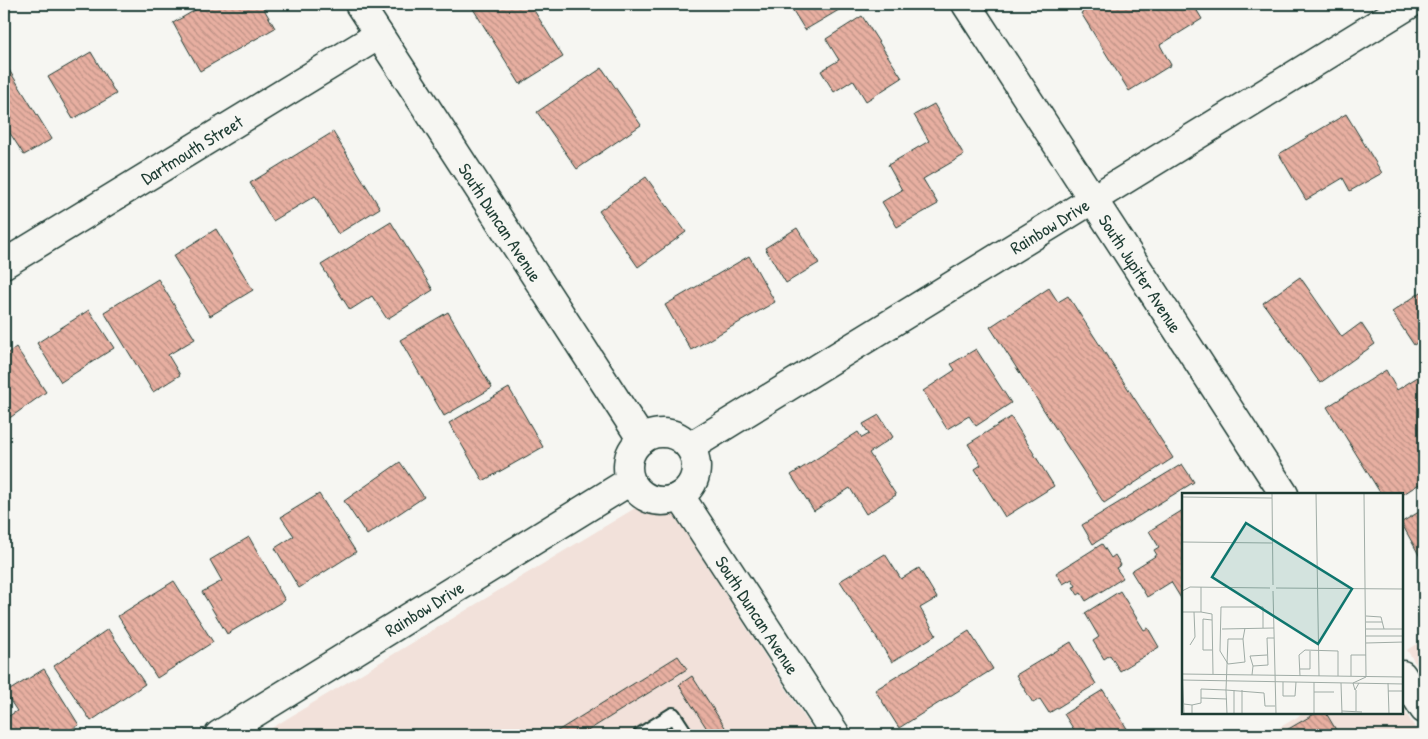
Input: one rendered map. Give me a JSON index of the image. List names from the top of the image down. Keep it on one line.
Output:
{"streets":{"street":["Dartmouth Street","South Duncan Avenue","Rainbow Drive","South Jupiter Avenue"]},"crossings":[["Dartmouth Street","South Duncan Avenue"],["South Duncan Avenue","Rainbow Drive"],["Rainbow Drive","South Jupiter Avenue"]]}
